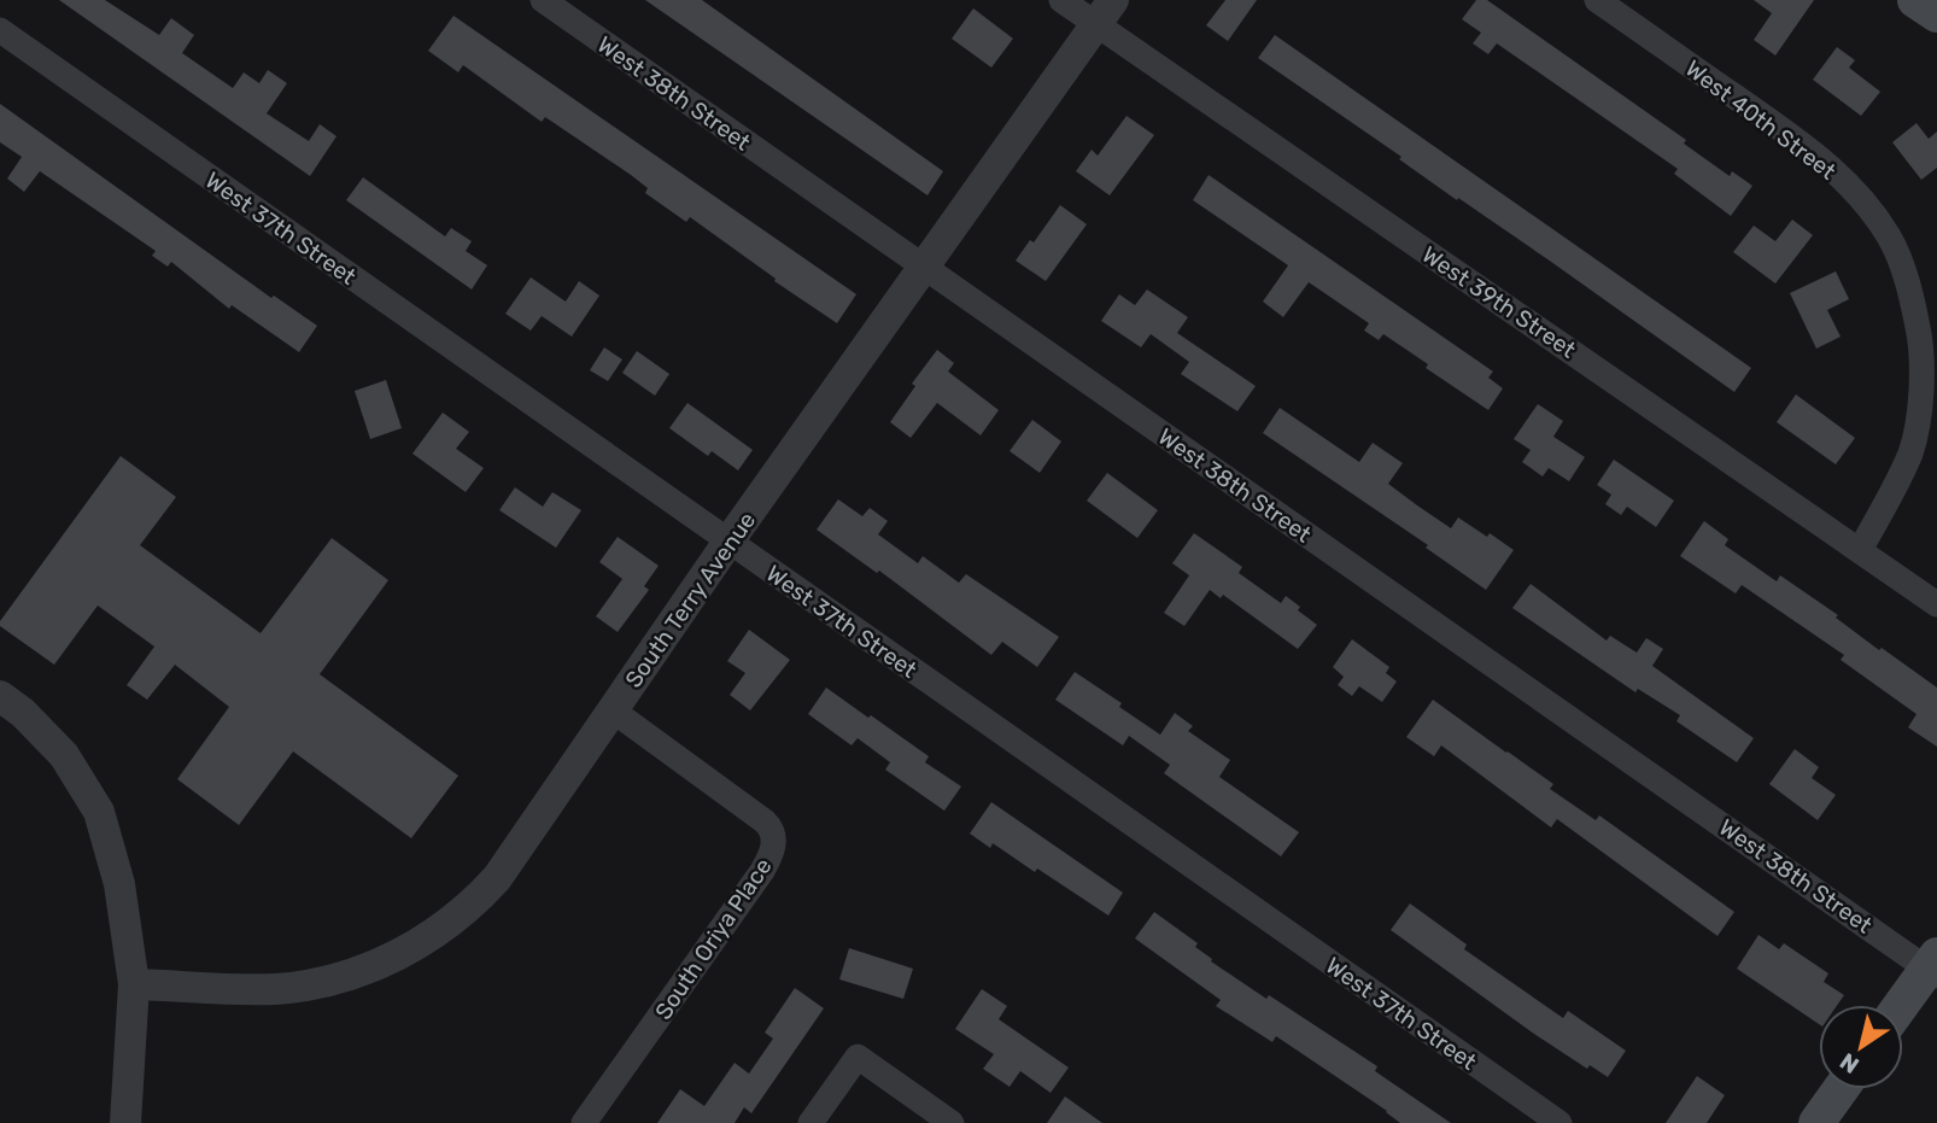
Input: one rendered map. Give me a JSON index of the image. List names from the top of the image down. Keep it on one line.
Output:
{"streets":{"street":["West 38th Street","West 40th Street","West 37th Street","West 39th Street","South Terry Avenue","South Oriya Place"]},"crossings":[["West 38th Street","South Terry Avenue"],["West 40th Street","West 39th Street"],["West 37th Street","South Terry Avenue"],["West 39th Street","South Terry Avenue"],["South Terry Avenue","South Oriya Place"]],"north":"bottom left"}
